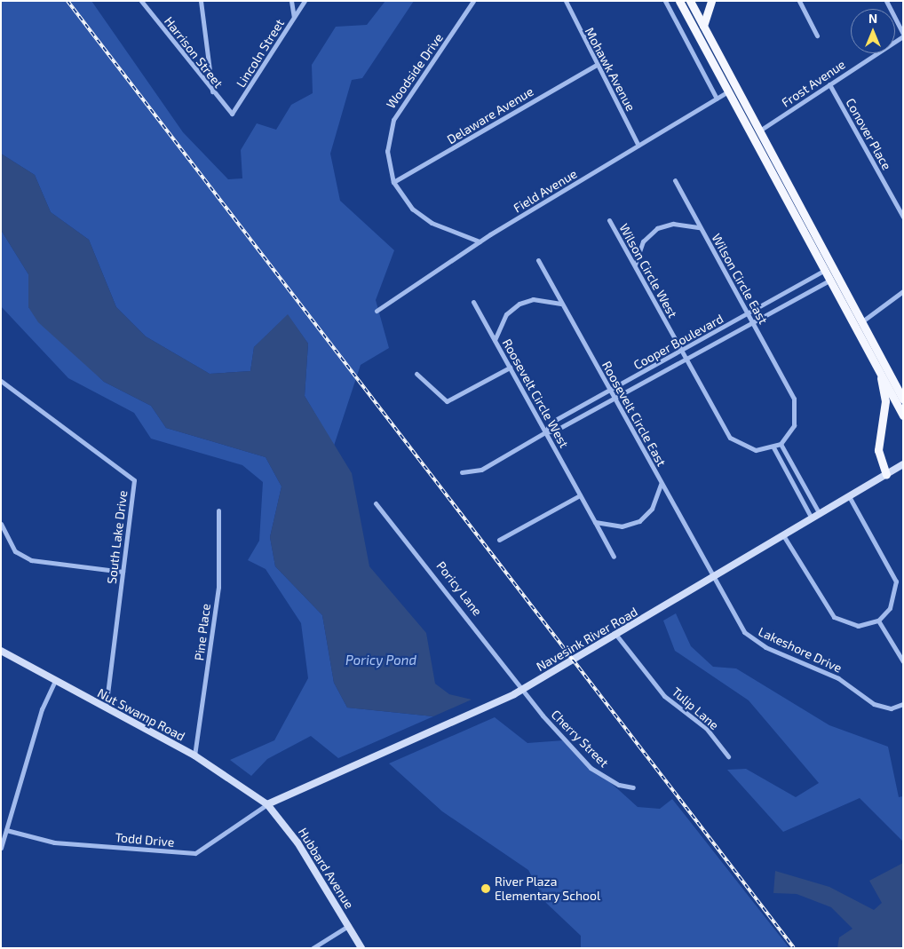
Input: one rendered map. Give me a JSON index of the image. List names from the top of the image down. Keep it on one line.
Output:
{"streets":{"main road":["Navesink River Road","Nut Swamp Road","Hubbard Avenue"],"street":["Harrison Street","Lincoln Street","Mohawk Avenue","Woodside Drive","Frost Avenue","Delaware Avenue","Conover Place","Field Avenue","Wilson Circle West","Wilson Circle East","Cooper Boulevard","Roosevelt Circle West","Roosevelt Circle East","South Lake Drive","Poricy Lane","Pine Place","Lakeshore Drive","Tulip Lane","Cherry Street","Todd Drive"]},"crossings":[["Harrison Street","Lincoln Street"],["Mohawk Avenue","Delaware Avenue"],["Mohawk Avenue","Field Avenue"],["Woodside Drive","Delaware Avenue"],["Woodside Drive","Field Avenue"],["Frost Avenue","Conover Place"],["Wilson Circle West","Cooper Boulevard"],["Wilson Circle East","Cooper Boulevard"],["Cooper Boulevard","Roosevelt Circle West"],["Cooper Boulevard","Roosevelt Circle East"],["Roosevelt Circle East","Navesink River Road"],["Roosevelt Circle East","Lakeshore Drive"],["South Lake Drive","Nut Swamp Road"],["Poricy Lane","Navesink River Road"],["Poricy Lane","Cherry Street"],["Pine Place","Nut Swamp Road"],["Navesink River Road","Lakeshore Drive"],["Navesink River Road","Tulip Lane"],["Navesink River Road","Nut Swamp Road"],["Navesink River Road","Cherry Street"],["Navesink River Road","Todd Drive"],["Navesink River Road","Hubbard Avenue"],["Nut Swamp Road","Todd Drive"],["Nut Swamp Road","Hubbard Avenue"],["Todd Drive","Hubbard Avenue"]],"water":["Poricy Pond"],"places":["River Plaza Elementary School"],"north":"top"}
